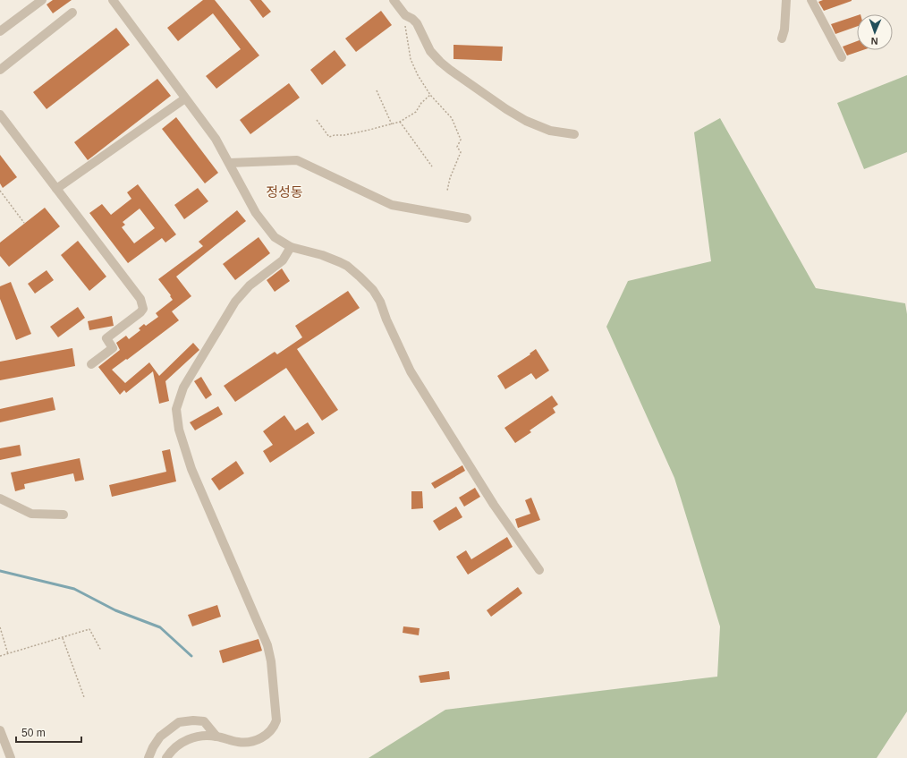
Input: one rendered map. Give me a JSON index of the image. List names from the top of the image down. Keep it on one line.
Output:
{"districts":["정성동"],"scale_bar":"50 m","north":"bottom"}
